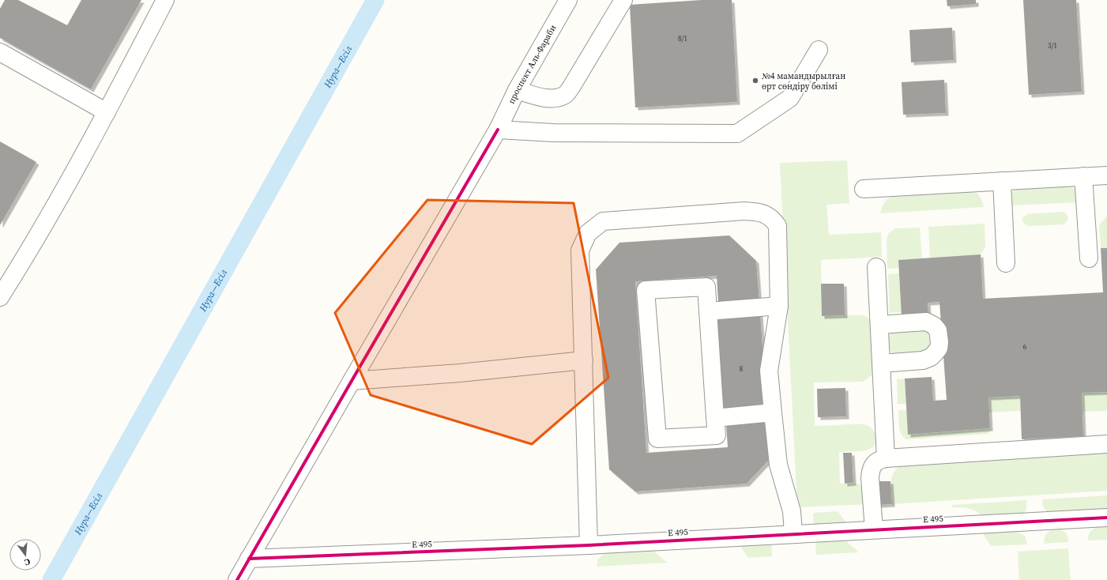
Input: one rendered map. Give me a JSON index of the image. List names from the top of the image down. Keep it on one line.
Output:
{"streets":{"street":["проспект Аль-Фараби","E 495"]},"crossings":[["проспект Аль-Фараби","E 495"]],"water":["Нура—Есіл"],"places":["№4 мамандырылған өрт сөндіру бөлімі"],"house_numbers":["8/1","3/1","6","8"],"north":"bottom"}
